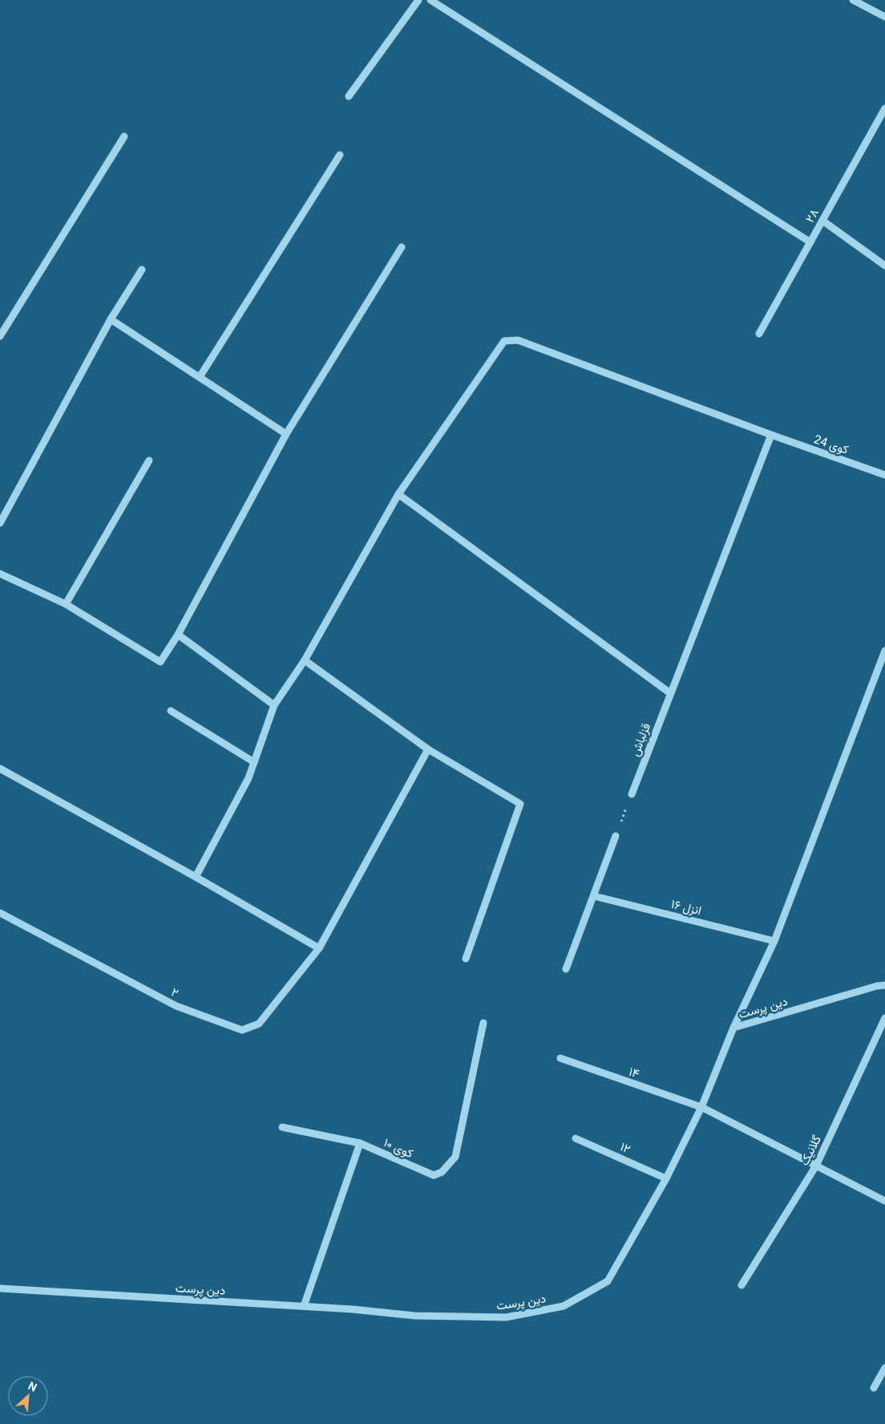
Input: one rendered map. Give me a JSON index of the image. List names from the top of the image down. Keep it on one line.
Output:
{"streets":{"street":["۲۸","کوی 24","قزلباش","۱۶ انزل","۲","دین پرست","۱۴","کوی ۱۰","۱۲","گلانیک"]},"crossings":[["کوی 24","قزلباش"],["دین پرست","۱۴"],["دین پرست","۱۲"],["۱۴","گلانیک"]],"north":"top right"}
